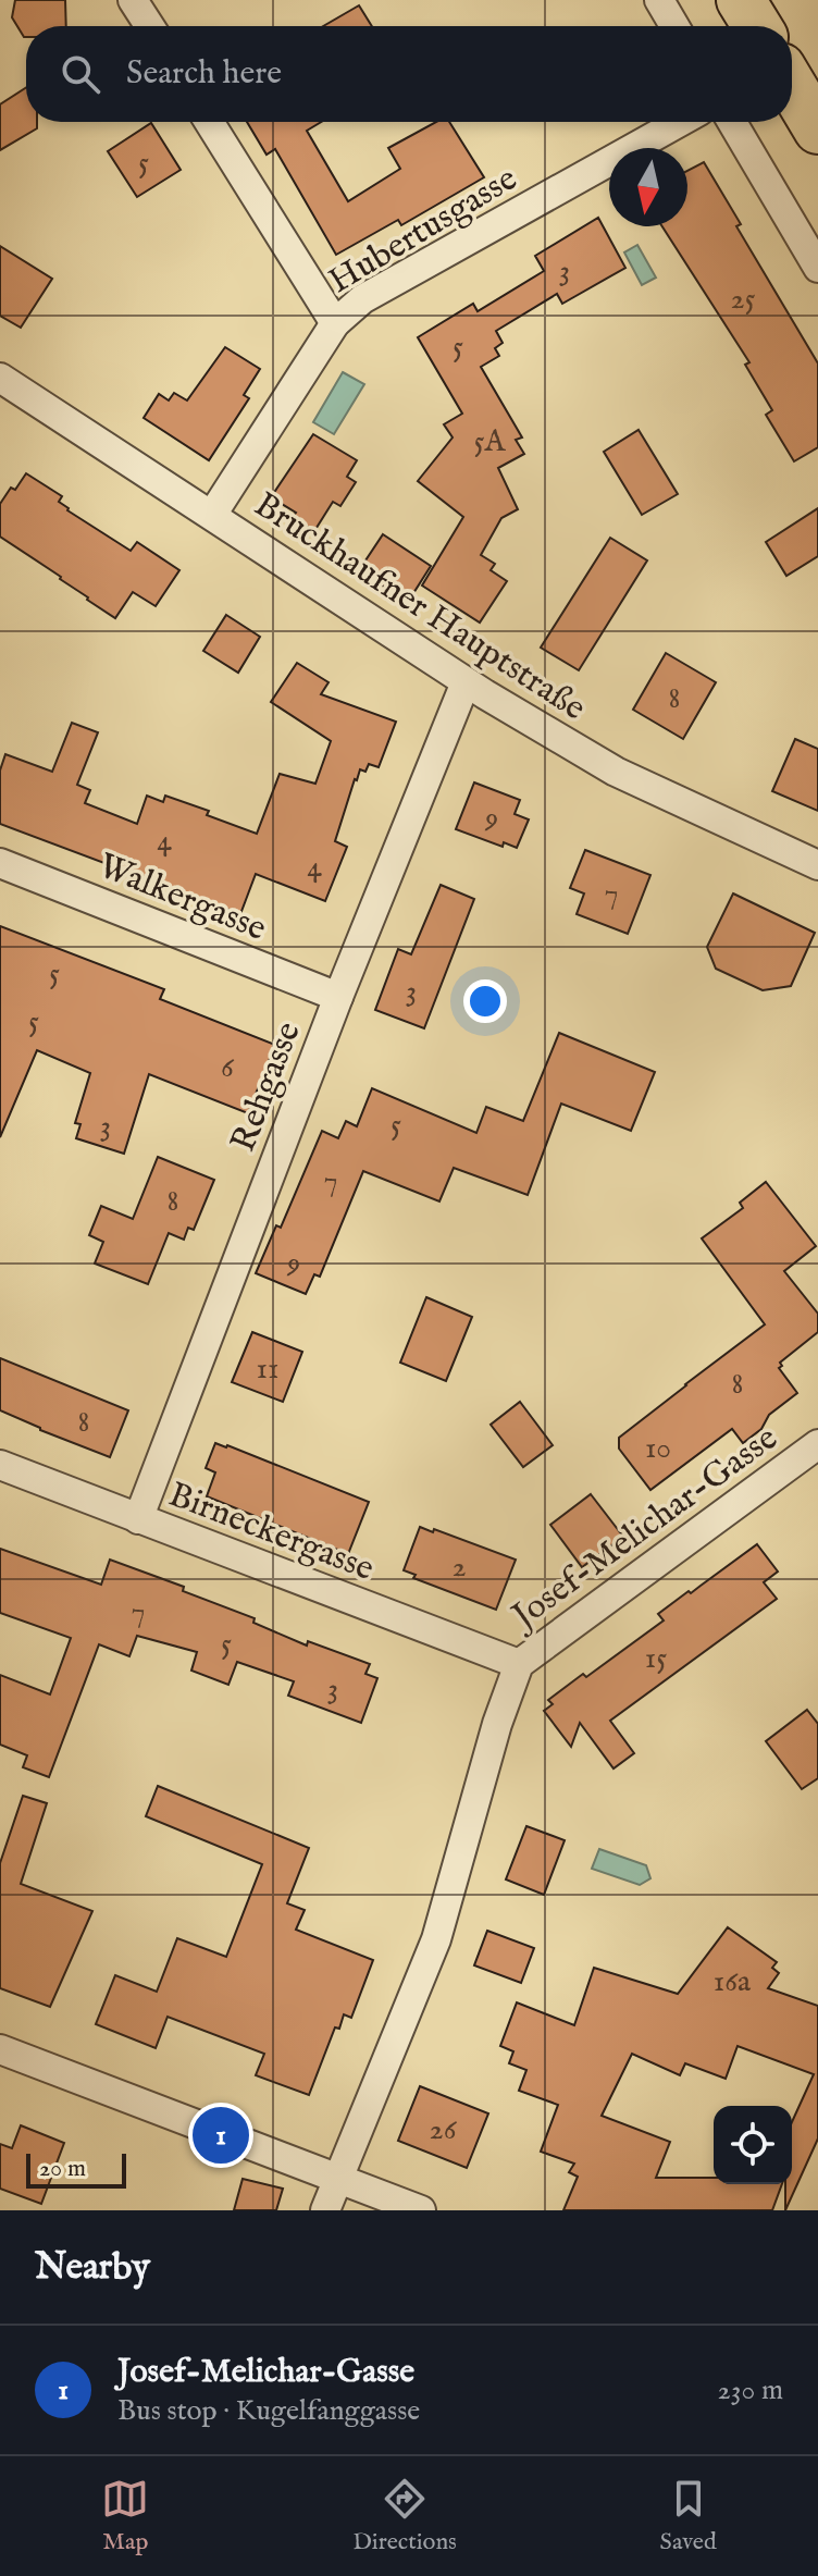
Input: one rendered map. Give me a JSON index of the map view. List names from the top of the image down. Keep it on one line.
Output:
{"streets":{"street":["Hubertusgasse","Bruckhaufner Hauptstraße","Walkergasse","Rehgasse","Josef-Melichar-Gasse","Birneckergasse"]},"crossings":[["Hubertusgasse","Bruckhaufner Hauptstraße"],["Bruckhaufner Hauptstraße","Rehgasse"],["Walkergasse","Rehgasse"],["Rehgasse","Birneckergasse"],["Josef-Melichar-Gasse","Birneckergasse"]],"house_numbers":["5","3","25","5","5A","8","9","4","4","7","5","3","5","6","5","3","7","8","9","11","8","8","10","2","7","5","15","3","16a","26"],"scale_bar":"20 m","north":"bottom","page":{"search":"Search here","pins":"1","scale":"20 m","heading":"Nearby","list":[{"mark":"1","name":"Josef-Melichar-Gasse","note":"Bus stop · Kugelfanggasse","value":"230 m"}],"nav":["Map","Directions","Saved"]}}
